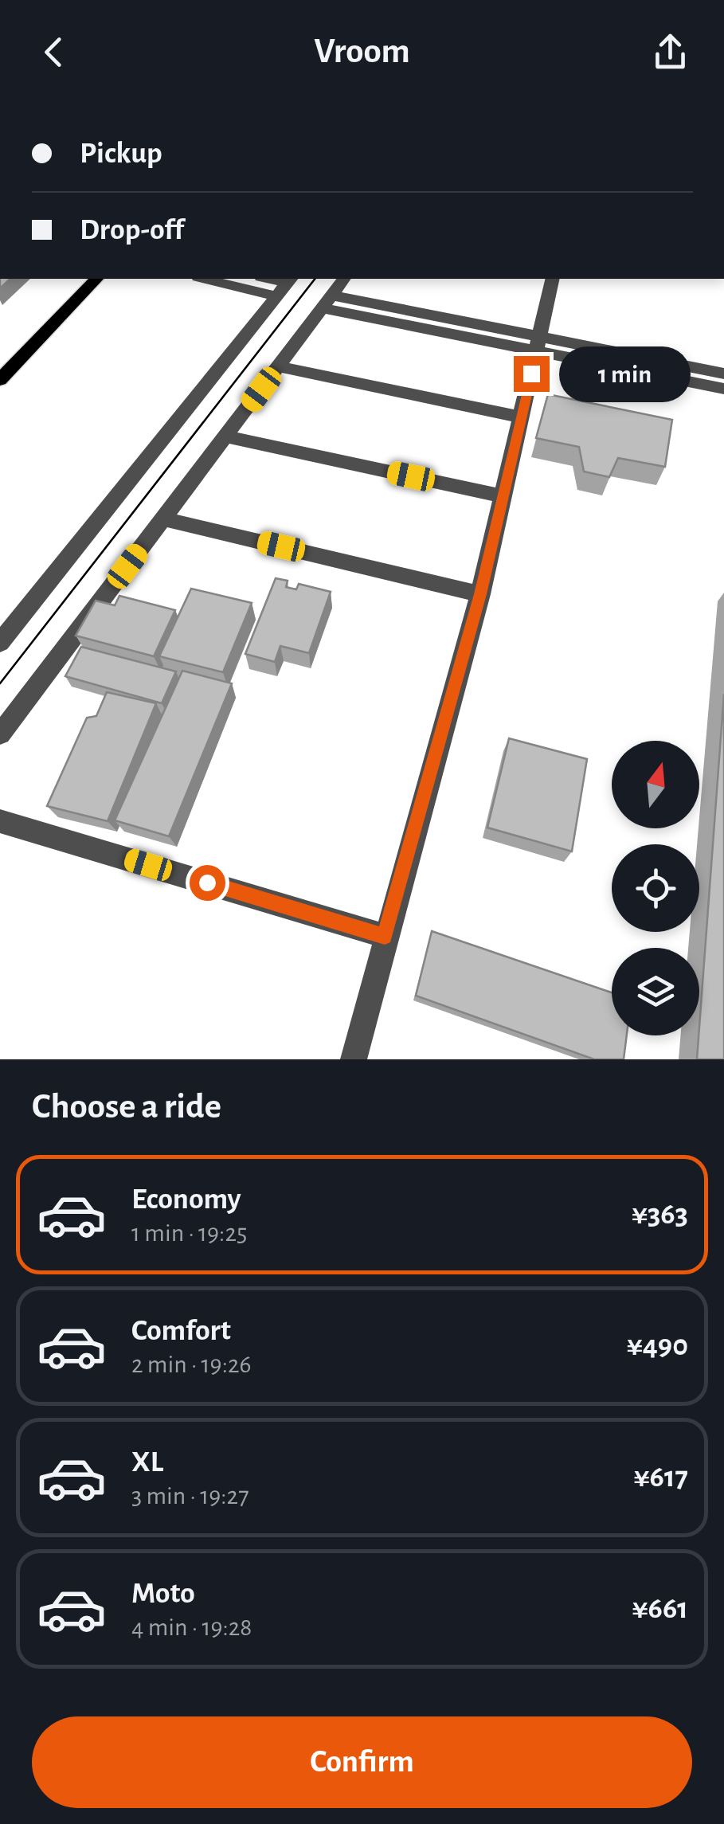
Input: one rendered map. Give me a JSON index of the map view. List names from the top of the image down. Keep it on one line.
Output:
{"north":"top","page":{"header":"Vroom","banner":["Pickup","Drop-off"],"bubble":"1 min","heading":"Choose a ride","list":[{"name":"Economy","note":"1 min · 19:25","value":"¥363"},{"name":"Comfort","note":"2 min · 19:26","value":"¥490"},{"name":"XL","note":"3 min · 19:27","value":"¥617"},{"name":"Moto","note":"4 min · 19:28","value":"¥661"}],"buttons":"Confirm"}}
